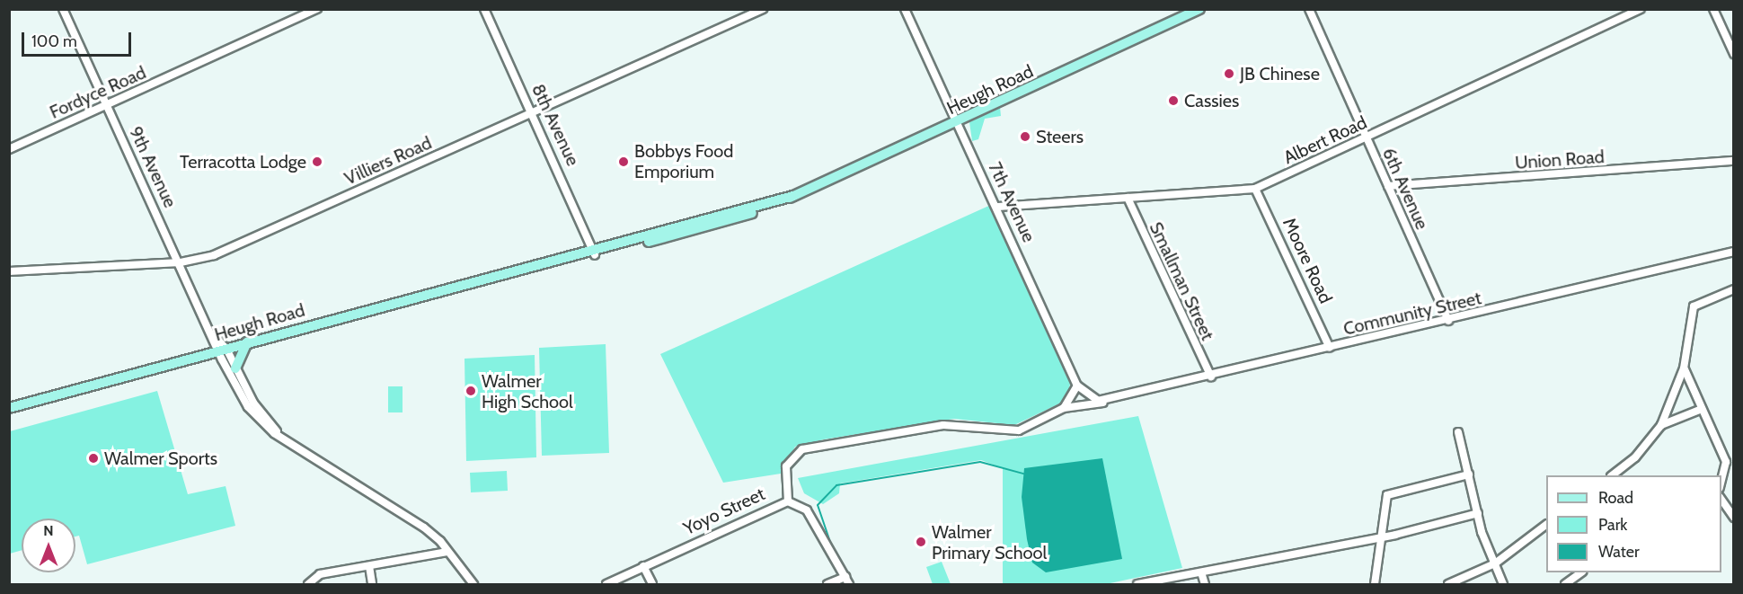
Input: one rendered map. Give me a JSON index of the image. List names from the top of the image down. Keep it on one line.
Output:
{"streets":{"main road":["Heugh Road"],"street":["Fordyce Road","8th Avenue","Albert Road","Union Road","Villiers Road","9th Avenue","6th Avenue","7th Avenue","Moore Road","Smallman Street","Community Street","Yoyo Street"]},"crossings":[["Heugh Road","8th Avenue"],["Heugh Road","9th Avenue"],["Heugh Road","7th Avenue"],["Fordyce Road","9th Avenue"],["8th Avenue","Villiers Road"],["Albert Road","6th Avenue"],["Albert Road","7th Avenue"],["Albert Road","Moore Road"],["Albert Road","Smallman Street"],["Union Road","6th Avenue"],["Villiers Road","9th Avenue"],["6th Avenue","Community Street"],["7th Avenue","Community Street"],["Moore Road","Community Street"],["Smallman Street","Community Street"]],"places":["JB Chinese","Cassies","Steers","Terracotta Lodge","Bobbys Food Emporium","Walmer High School","Walmer Sports","Walmer Primary School"],"legend":["Road","Park","Water"],"scale_bar":"100 m","north":"top"}
